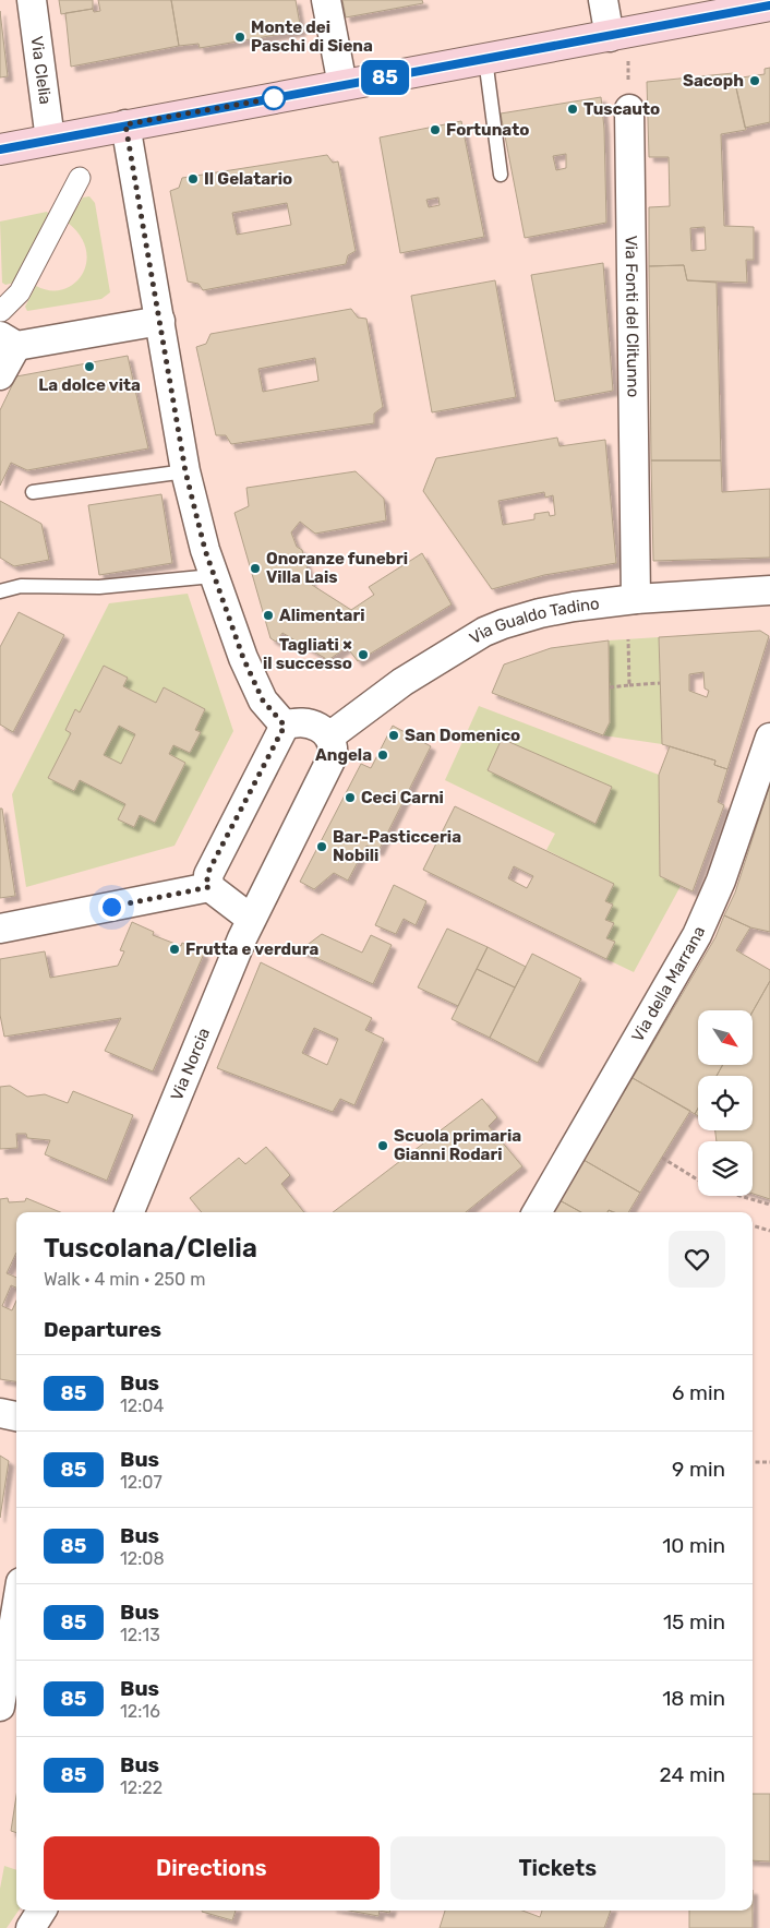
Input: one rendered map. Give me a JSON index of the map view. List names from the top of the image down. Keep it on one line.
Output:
{"streets":{"street":["Via Clelia","Via Fonti del Clitunno","Via Gualdo Tadino","Via della Marrana","Via Norcia"]},"crossings":[["Via Fonti del Clitunno","Via Gualdo Tadino"],["Via Gualdo Tadino","Via Norcia"]],"places":["Monte dei Paschi di Siena","Sacoph","Tuscauto","Fortunato","Il Gelatario","La dolce vita","Onoranze funebri Villa Lais","Alimentari","Tagliati × il successo","San Domenico","Angela","Ceci Carni","Bar-Pasticceria Nobili","Frutta e verdura","Scuola primaria Gianni Rodari"],"lines":["bus line 85"],"north":"bottom right","page":{"on_map":"85","heading":[["Tuscolana/Clelia","Walk · 4 min · 250 m"],"Departures"],"list":[{"mark":"85","name":"Bus","note":"12:04","value":"6 min"},{"mark":"85","name":"Bus","note":"12:07","value":"9 min"},{"mark":"85","name":"Bus","note":"12:08","value":"10 min"},{"mark":"85","name":"Bus","note":"12:13","value":"15 min"},{"mark":"85","name":"Bus","note":"12:16","value":"18 min"},{"mark":"85","name":"Bus","note":"12:22","value":"24 min"}],"buttons":["Directions","Tickets"]}}
